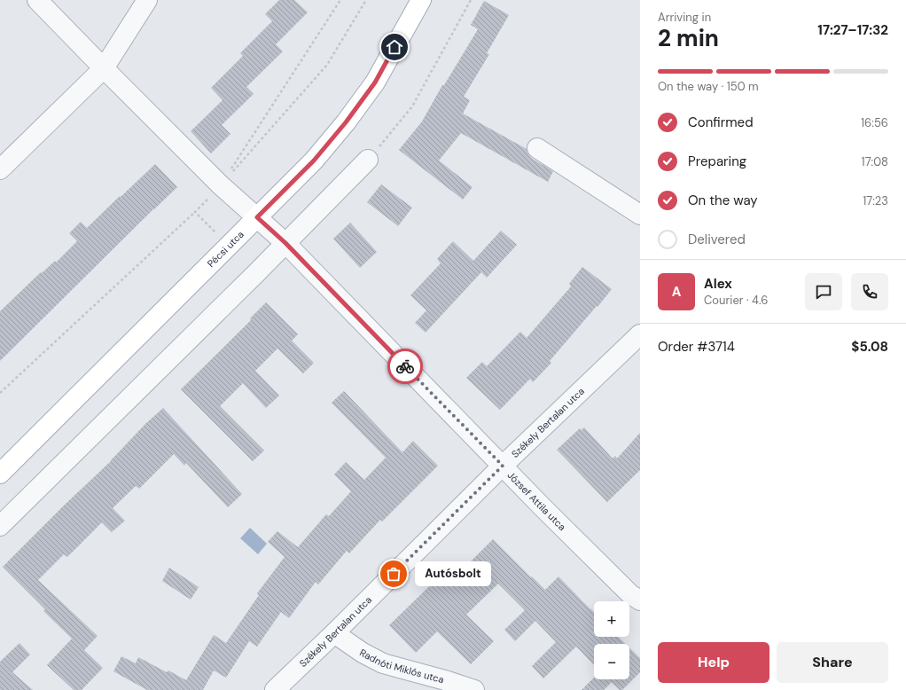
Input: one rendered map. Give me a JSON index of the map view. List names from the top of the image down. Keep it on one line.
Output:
{"streets":{"main road":["Pécsi utca"],"street":["Székely Bertalan utca","József Attila utca","Radnóti Miklós utca"]},"crossings":[["Pécsi utca","József Attila utca"],["Székely Bertalan utca","József Attila utca"],["Székely Bertalan utca","Radnóti Miklós utca"]],"places":["Autósbolt"],"page":{"heading":["2 min","Arriving in","17:27–17:32"],"panel":["Alex","Courier · 4.6","Order #3714","$5.08"],"bar":"On the way · 150 m","list":[["Confirmed","16:56"],["Preparing","17:08"],["On the way","17:23"],"Delivered"],"round":"A","bubble":"Autósbolt","map_buttons":["+","−"],"buttons":["Help","Share"]}}
